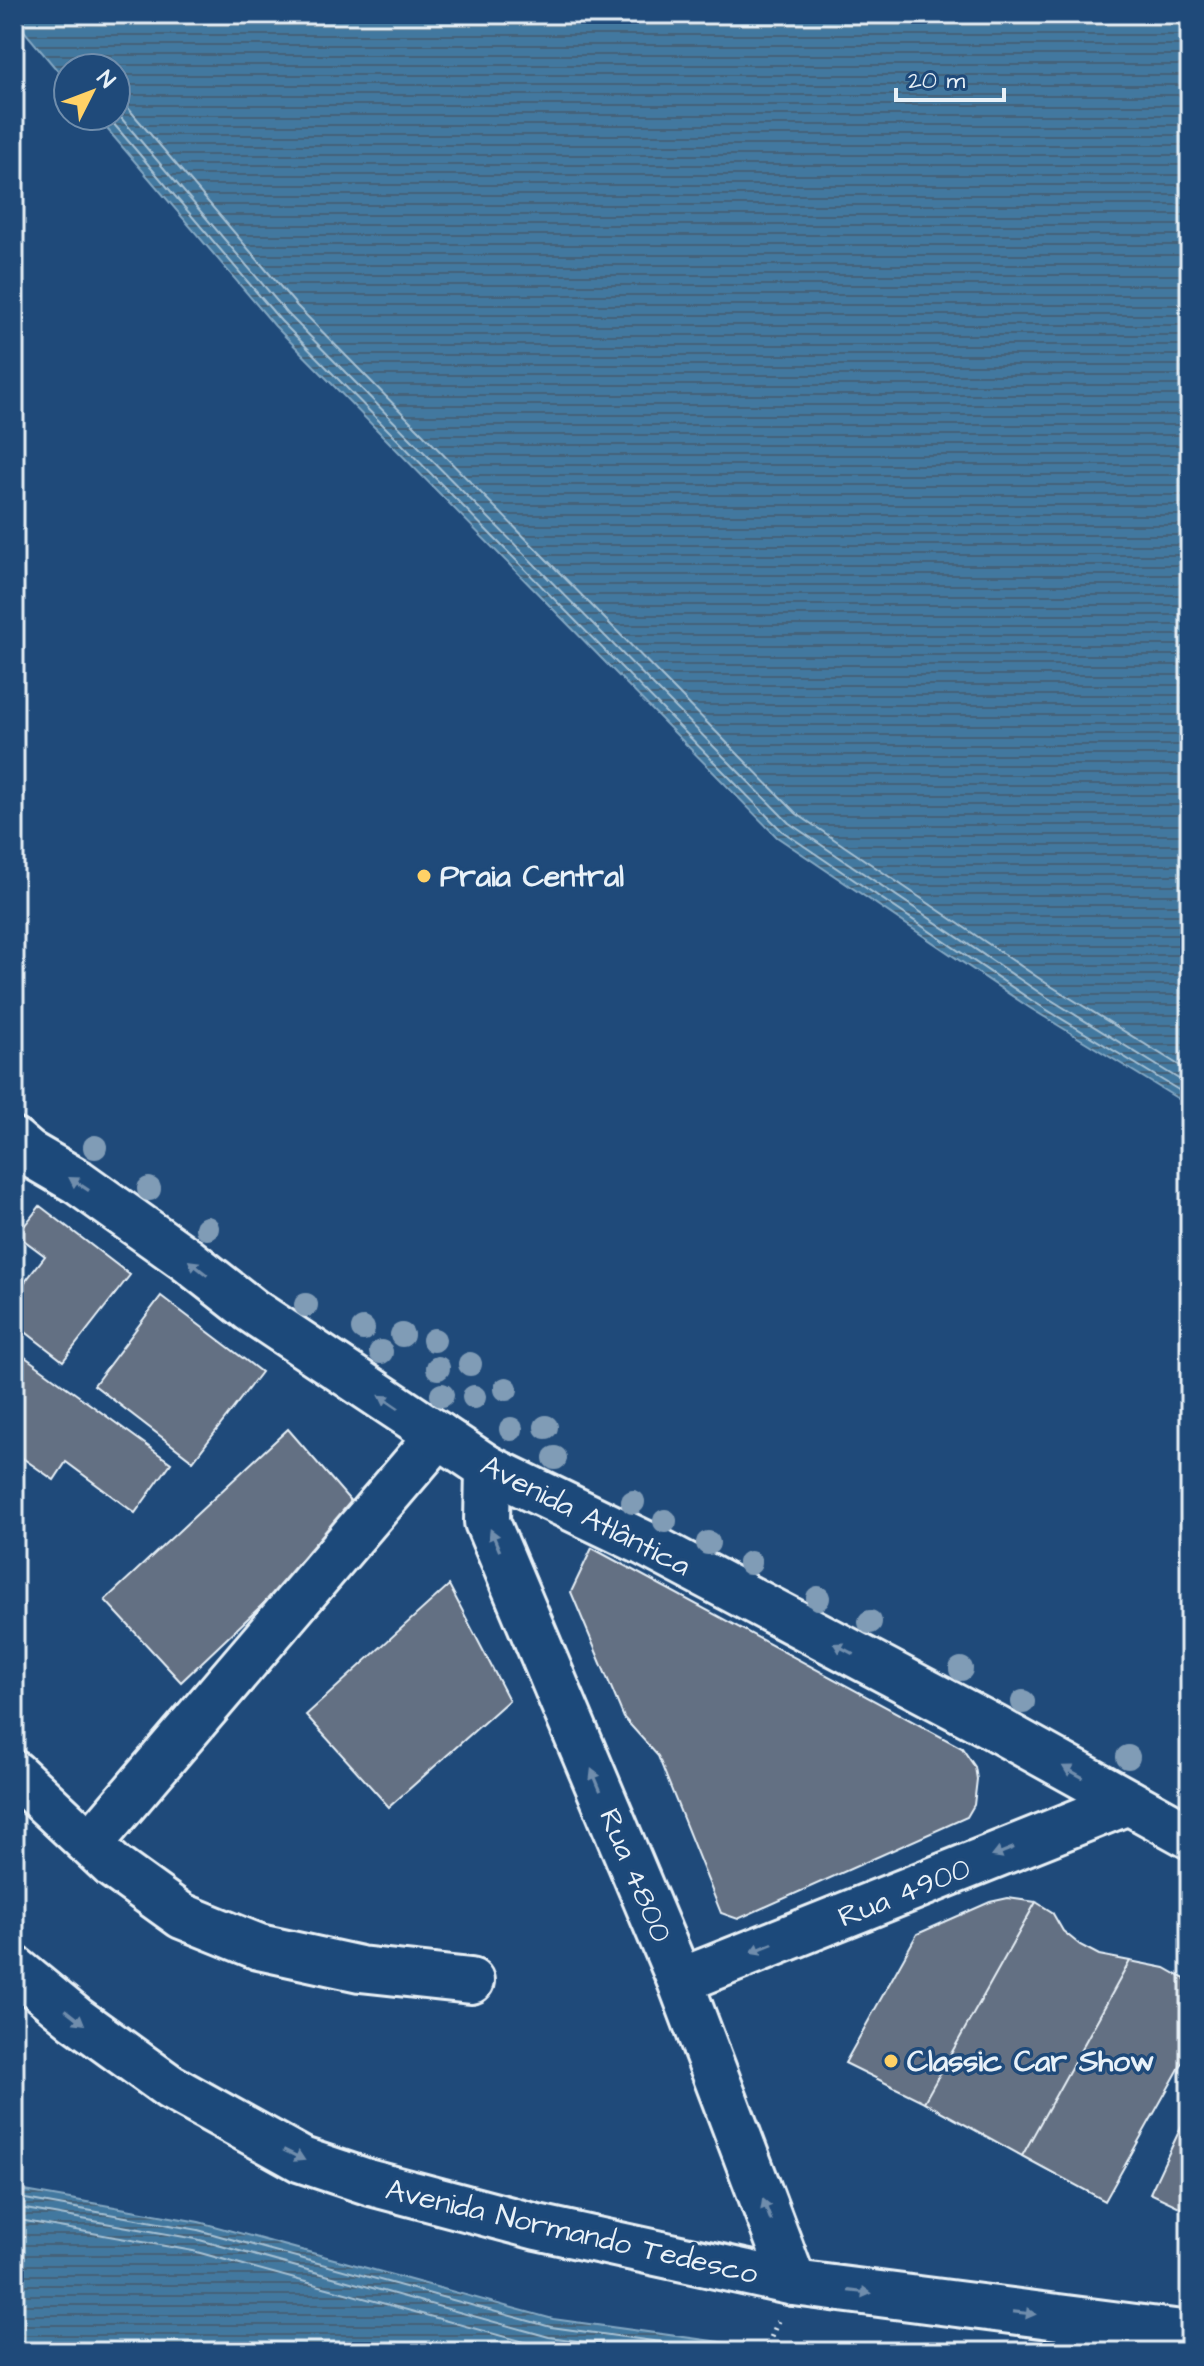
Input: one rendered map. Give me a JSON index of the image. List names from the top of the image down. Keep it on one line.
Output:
{"streets":{"main road":["Avenida Atlântica","Rua 4800","Rua 4900","Avenida Normando Tedesco"]},"crossings":[["Avenida Atlântica","Rua 4800"],["Avenida Atlântica","Rua 4900"],["Rua 4800","Rua 4900"],["Rua 4800","Avenida Normando Tedesco"]],"one_way":["Avenida Atlântica","Rua 4800","Rua 4900"],"places":["Praia Central","Classic Car Show"],"scale_bar":"20 m","north":"top right"}
